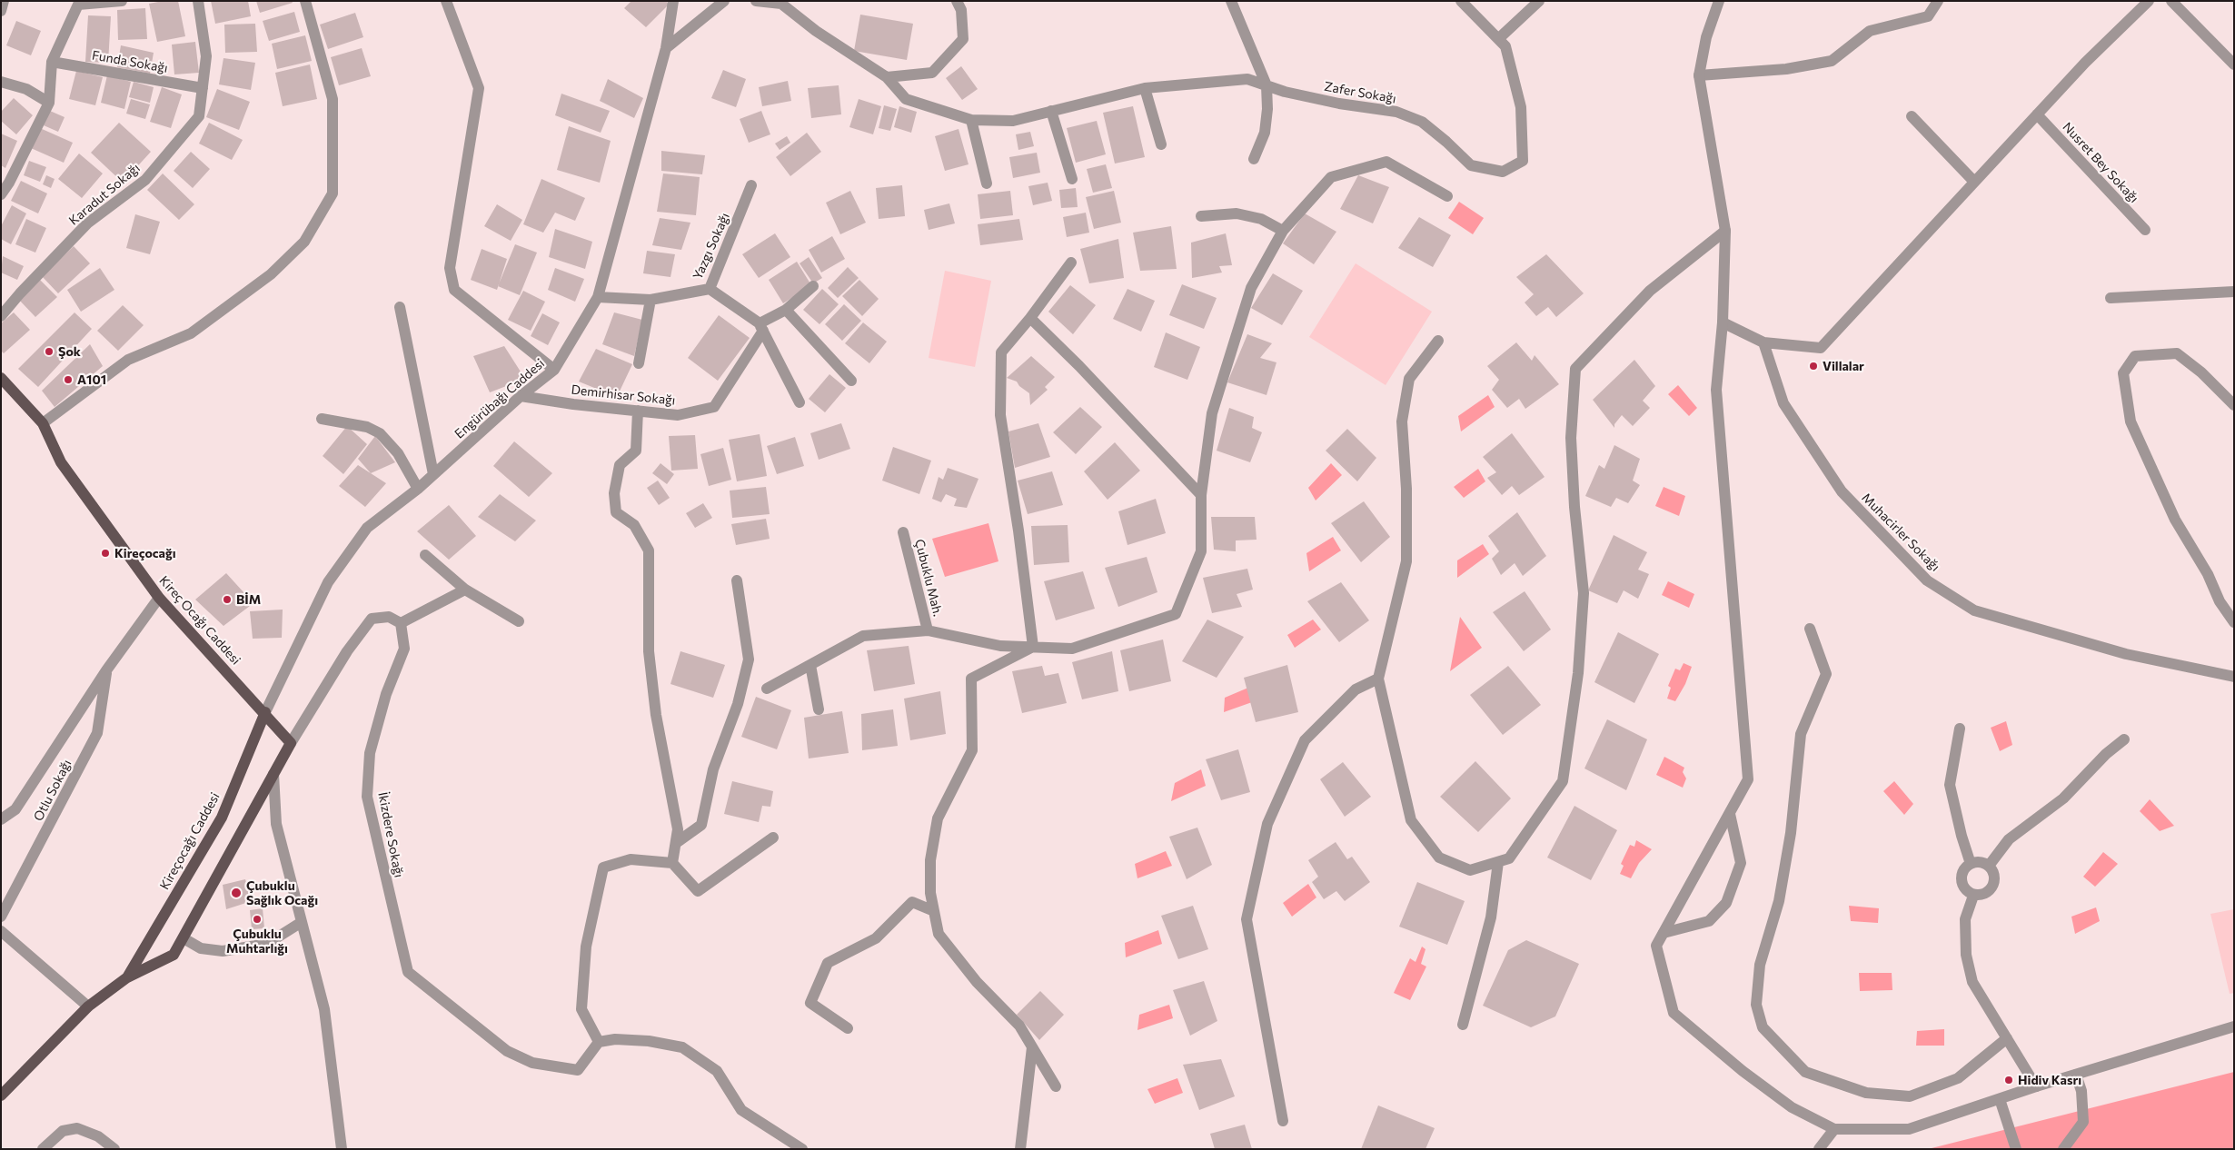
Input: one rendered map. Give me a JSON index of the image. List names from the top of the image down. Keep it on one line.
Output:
{"streets":{"main road":["Kireç Ocağı Caddesi","Kireçocağı Caddesi"],"street":["Funda Sokağı","Zafer Sokağı","Nusret Bey Sokağı","Karadut Sokağı","Yazgı Sokağı","Demirhisar Sokağı","Engürübağı Caddesi","Muhacirler Sokağı","Çubuklu Mah.","Otlu Sokağı","İkizdere Sokağı"]},"crossings":[["Funda Sokağı","Karadut Sokağı"],["Yazgı Sokağı","Engürübağı Caddesi"],["Demirhisar Sokağı","Engürübağı Caddesi"],["Engürübağı Caddesi","Kireç Ocağı Caddesi"],["Engürübağı Caddesi","Kireçocağı Caddesi"],["Kireç Ocağı Caddesi","Kireçocağı Caddesi"]],"places":["Şok","Villalar","A101","Kireçocağı","BİM","Çubuklu Sağlık Ocağı","Çubuklu Muhtarlığı","Hidiv Kasrı"]}
